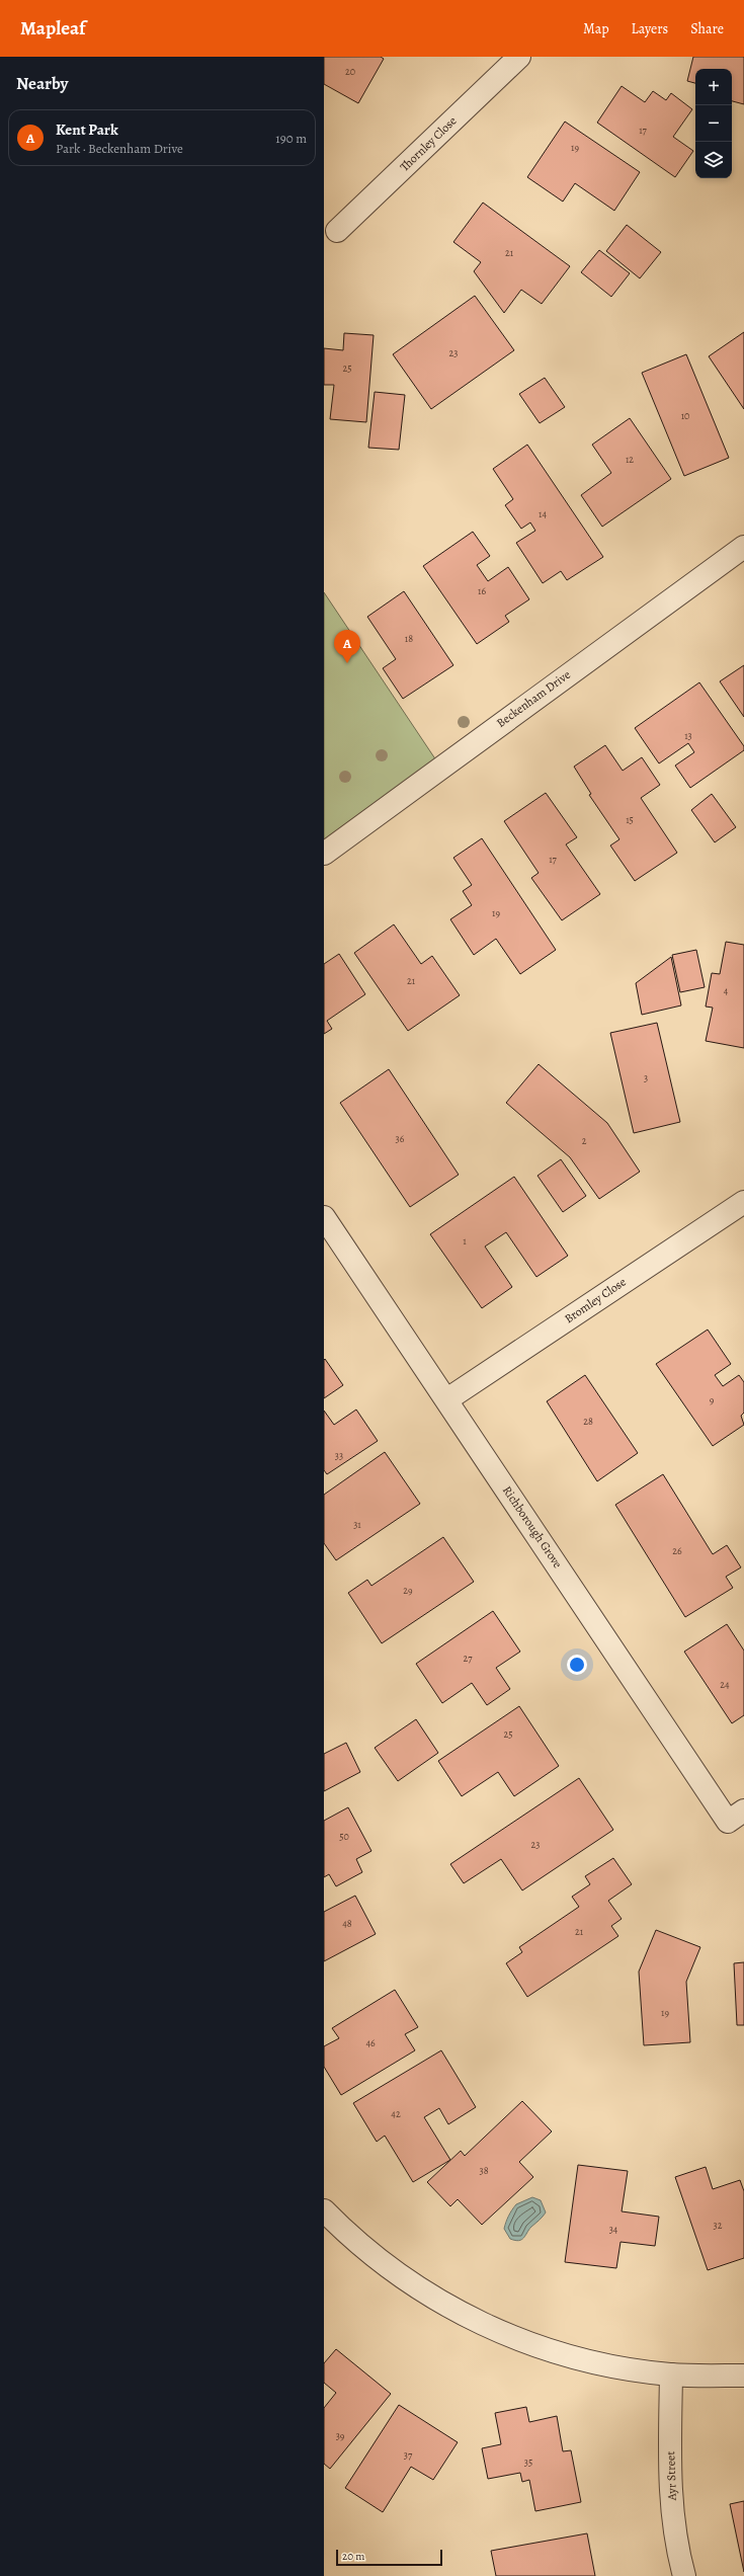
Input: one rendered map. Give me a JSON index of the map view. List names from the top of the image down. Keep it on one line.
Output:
{"streets":{"street":["Thornley Close","Beckenham Drive","Bromley Close","Richborough Grove","Ayr Street"]},"crossings":[["Bromley Close","Richborough Grove"]],"house_numbers":["20","17","19","21","23","25","10","12","14","16","18","13","15","17","19","21","4","3","36","2","1","9","28","33","31","26","29","27","24","25","50","23","48","21","19","46","42","38","32","34","39","37","35"],"scale_bar":"20 m","page":{"header":"Mapleaf","nav":["Map","Layers","Share"],"heading":"Nearby","map_buttons":["+","−"],"list":[{"mark":"A","name":"Kent Park","note":"Park · Beckenham Drive","value":"190 m"}],"pins":"A","scale":"20 m"}}
